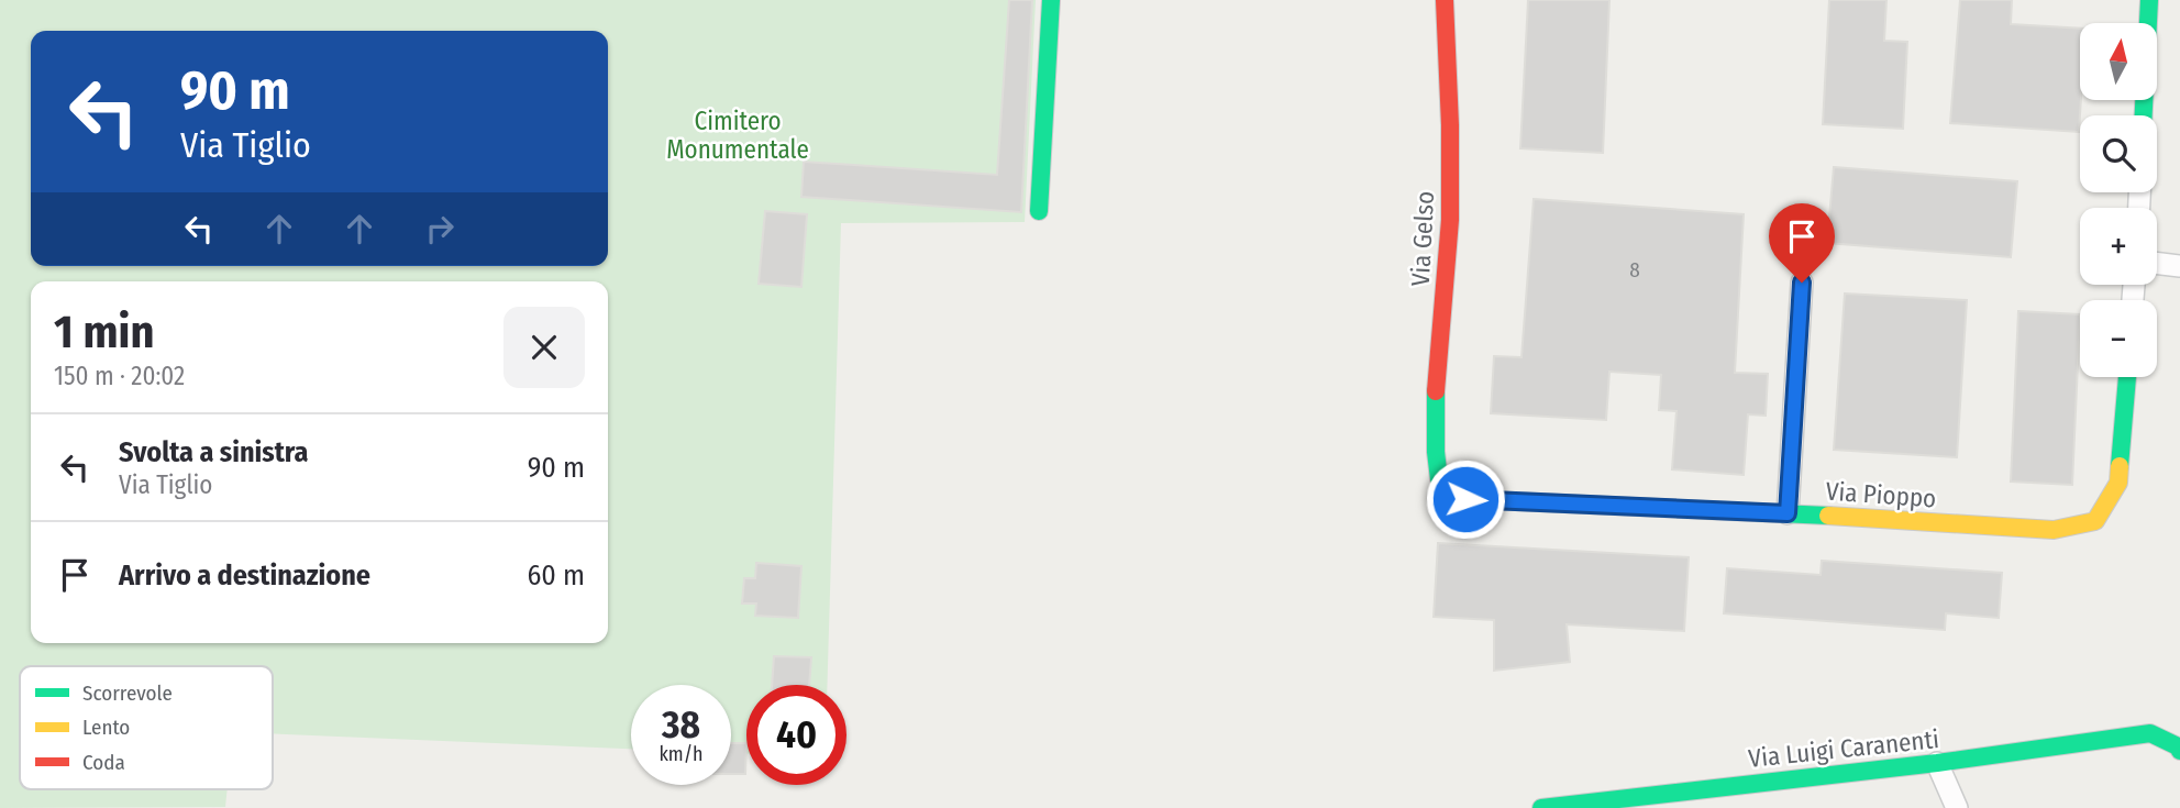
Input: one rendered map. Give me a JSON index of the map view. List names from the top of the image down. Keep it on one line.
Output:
{"streets":{"street":["Via Gelso","Via Pioppo","Via Luigi Caranenti"]},"crossings":[["Via Gelso","Via Pioppo"]],"parks":["Cimitero Monumentale"],"house_numbers":["8"],"legend":["Scorrevole","Lento","Coda"],"north":"top","page":{"map_buttons":["+","−"],"turn":["90 m","Via Tiglio"],"heading":["1 min","150 m · 20:02"],"list":[{"name":"Svolta a sinistra","note":"Via Tiglio","value":"90 m"},{"name":"Arrivo a destinazione","value":"60 m"}],"speed":"38 km/h","limit":"40"}}
